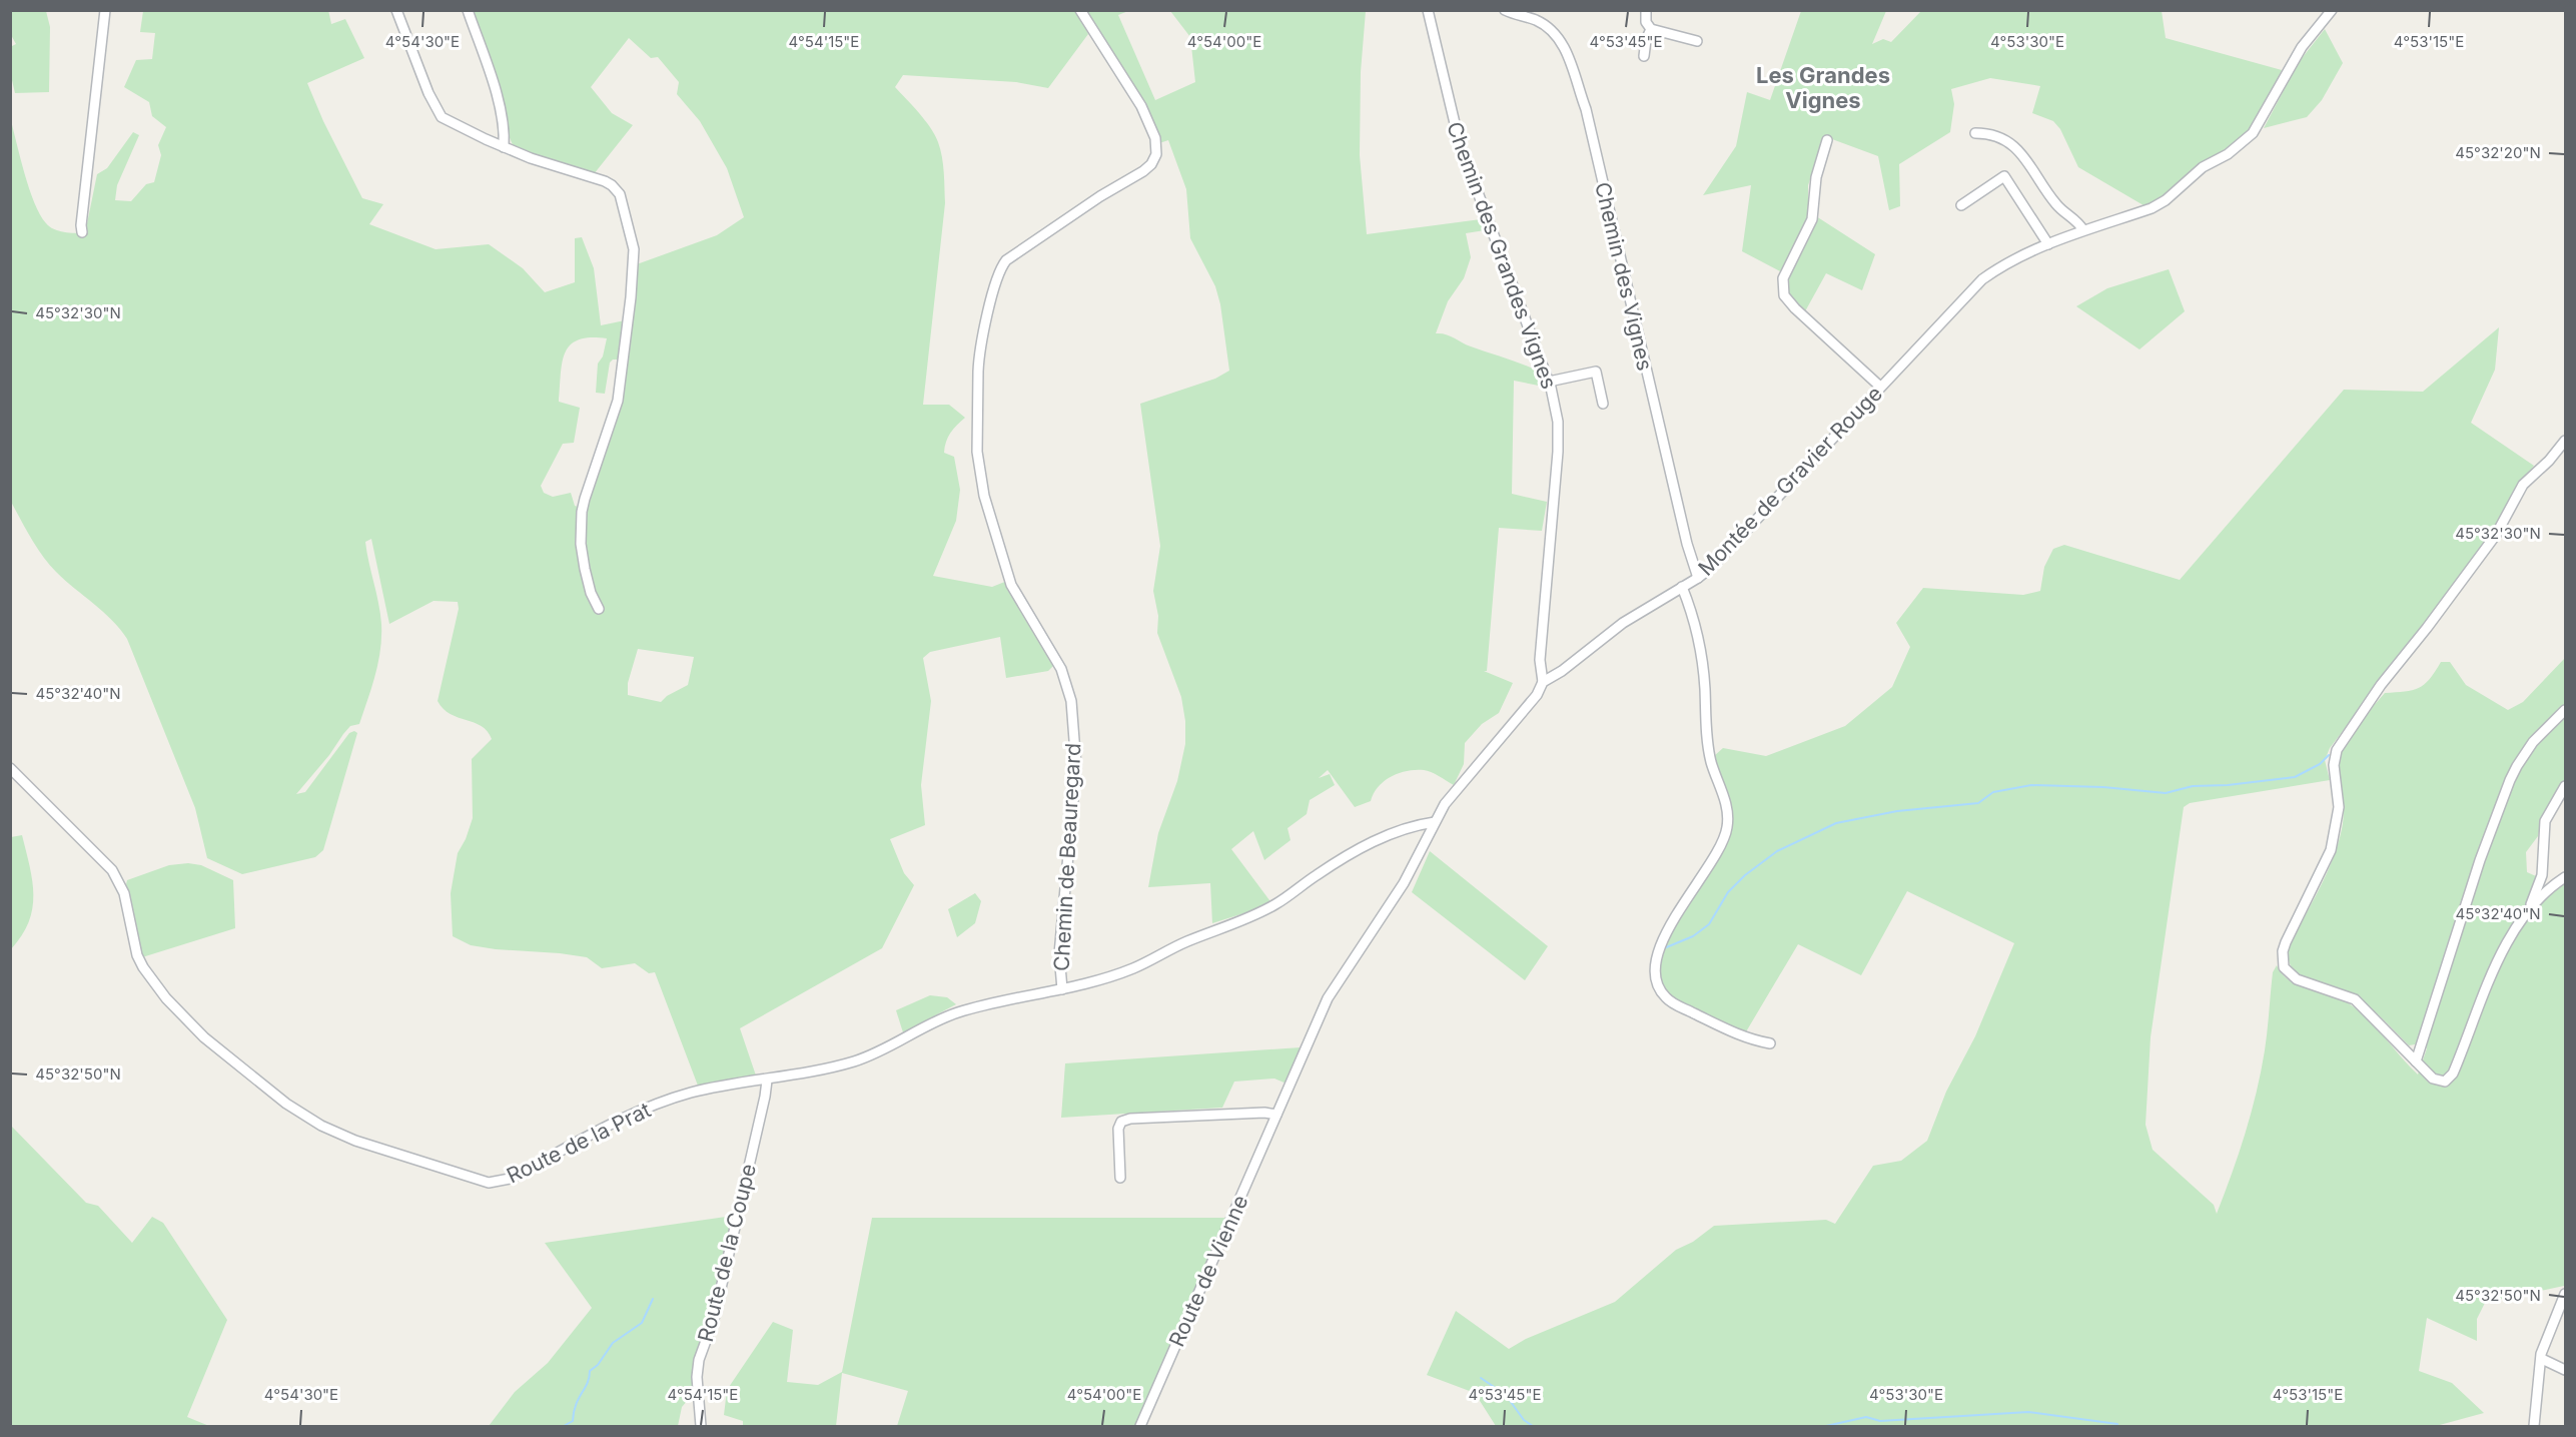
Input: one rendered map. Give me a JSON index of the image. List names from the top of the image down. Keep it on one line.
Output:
{"streets":{"street":["Chemin des Grandes Vignes","Chemin des Vignes","Montée de Gravier Rouge","Chemin de Beauregard","Route de la Prat","Route de la Coupe","Route de Vienne"]},"crossings":[["Chemin des Grandes Vignes","Montée de Gravier Rouge"],["Chemin des Vignes","Montée de Gravier Rouge"],["Montée de Gravier Rouge","Route de la Prat"],["Montée de Gravier Rouge","Route de Vienne"],["Chemin de Beauregard","Route de la Prat"],["Route de la Prat","Route de la Coupe"],["Route de la Prat","Route de Vienne"]],"districts":["Les Grandes Vignes"],"coordinates":["4°54'30\"E","4°54'15\"E","4°54'00\"E","4°53'45\"E","4°53'30\"E","4°53'15\"E","45°32'20\"N","45°32'30\"N","45°32'40\"N","45°32'50\"N"]}
